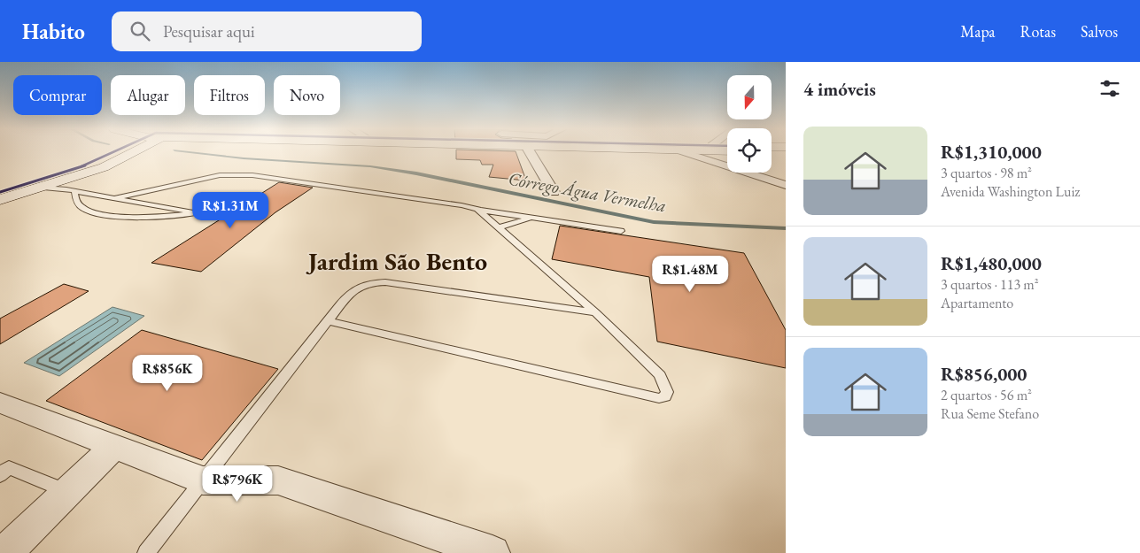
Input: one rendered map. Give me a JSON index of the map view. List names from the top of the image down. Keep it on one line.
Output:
{"districts":["Jardim São Bento"],"water":["Córrego Água Vermelha"],"north":"bottom","page":{"header":"Habito","search":"Pesquisar aqui","nav":["Mapa","Rotas","Salvos"],"heading":"4 imóveis","chip":["Comprar","Alugar","Filtros","Novo"],"list":[{"name":"R$1,310,000","note":"3 quartos · 98 m² · Avenida Washington Luiz"},{"name":"R$1,480,000","note":"3 quartos · 113 m² · Apartamento"},{"name":"R$856,000","note":"2 quartos · 56 m² · Rua Seme Stefano"}],"price":["R$1.31M","R$1.48M","R$856K","R$796K"]}}
